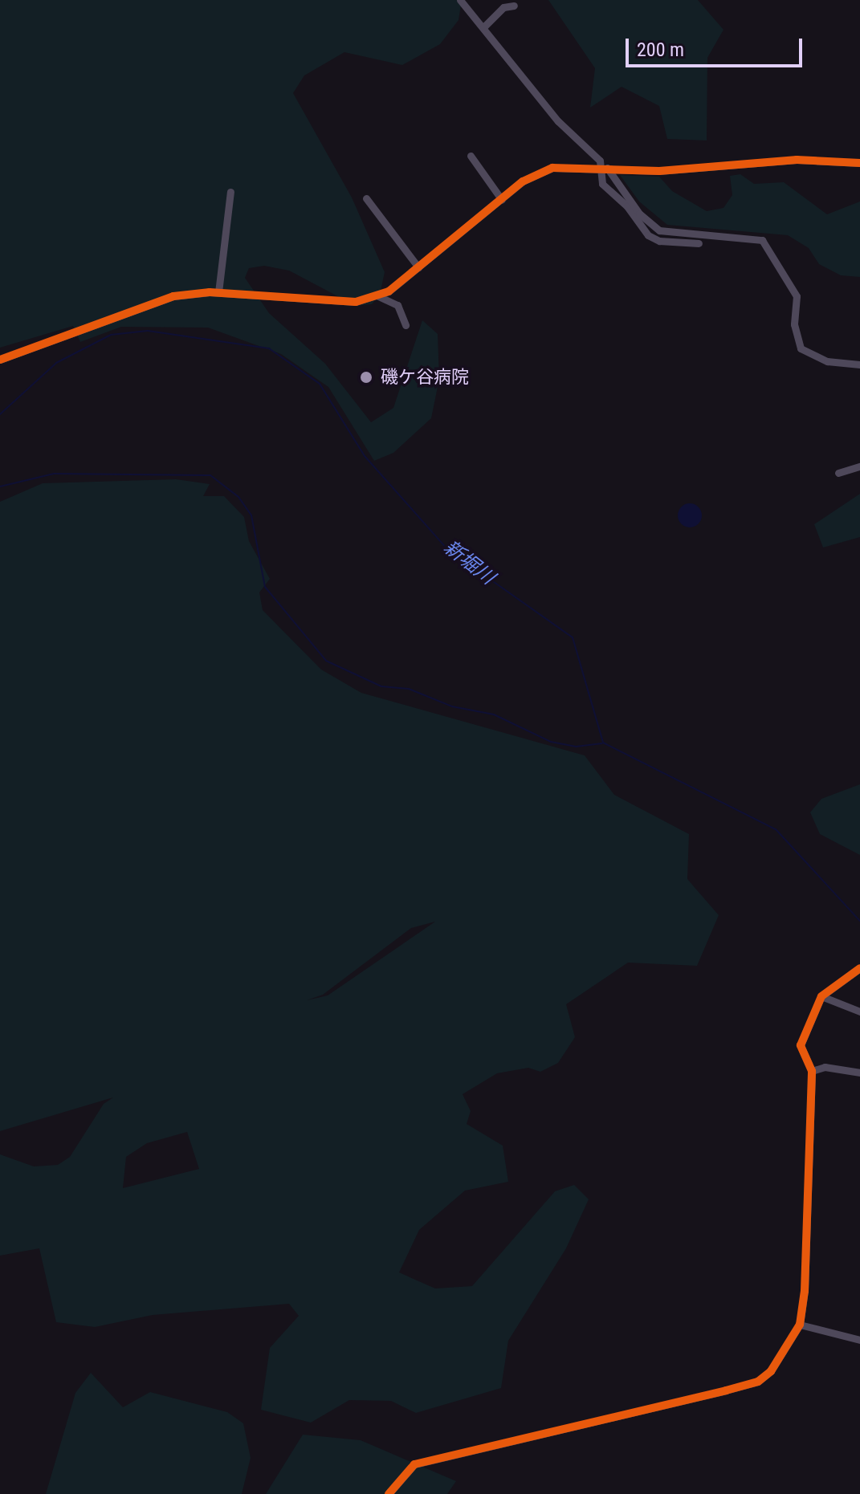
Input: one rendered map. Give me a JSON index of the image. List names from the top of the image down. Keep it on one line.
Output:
{"water":["新堀川"],"places":["磯ケ谷病院"],"scale_bar":"200 m"}
